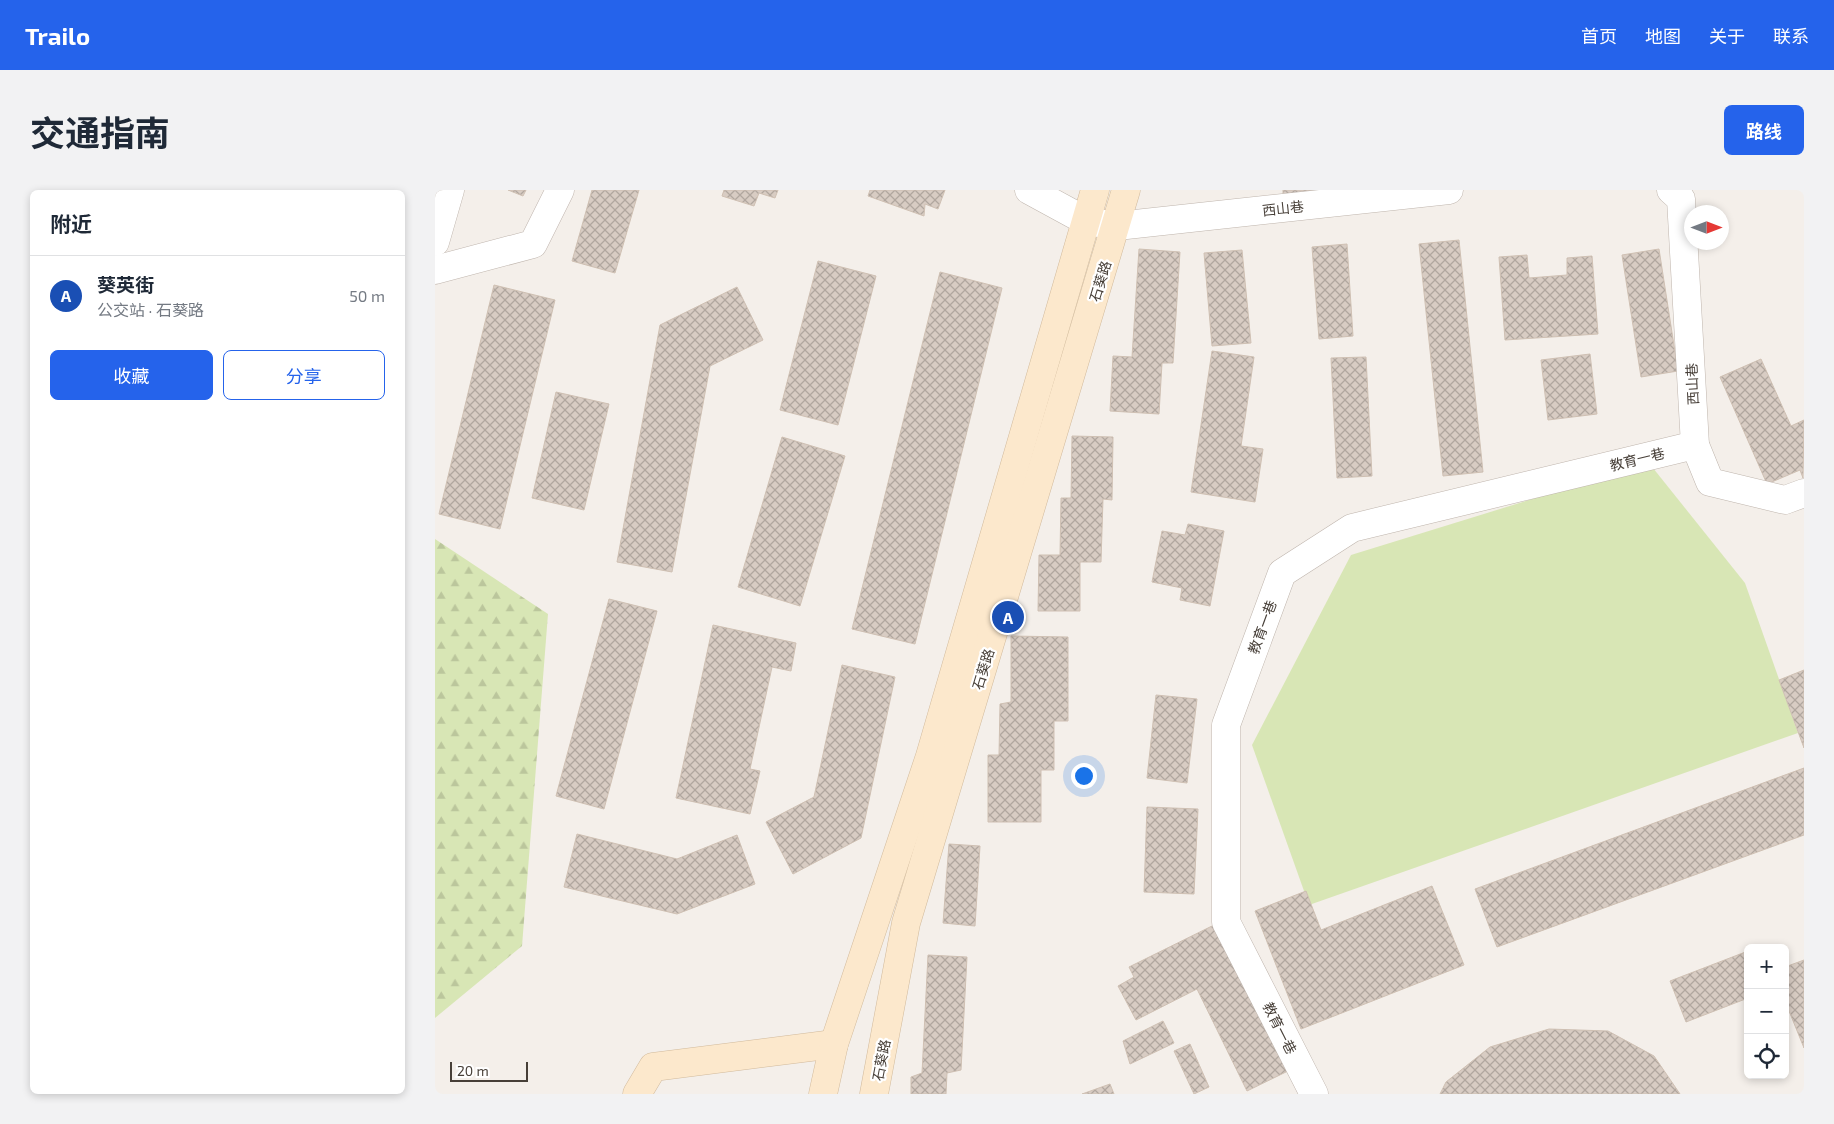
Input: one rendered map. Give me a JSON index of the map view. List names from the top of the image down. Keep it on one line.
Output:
{"streets":{"main road":["石葵路"],"street":["西山巷","教育一巷"]},"crossings":[["西山巷","石葵路"],["西山巷","教育一巷"]],"scale_bar":"20 m","north":"right","page":{"header":"Trailo","nav":["首页","地图","关于","联系"],"title":"交通指南","buttons":["路线",["收藏","分享"]],"heading":"附近","list":[{"mark":"A","name":"葵英街","note":"公交站 · 石葵路","value":"50 m"}],"pins":"A","map_buttons":["+","−"],"scale":"20 m"}}
